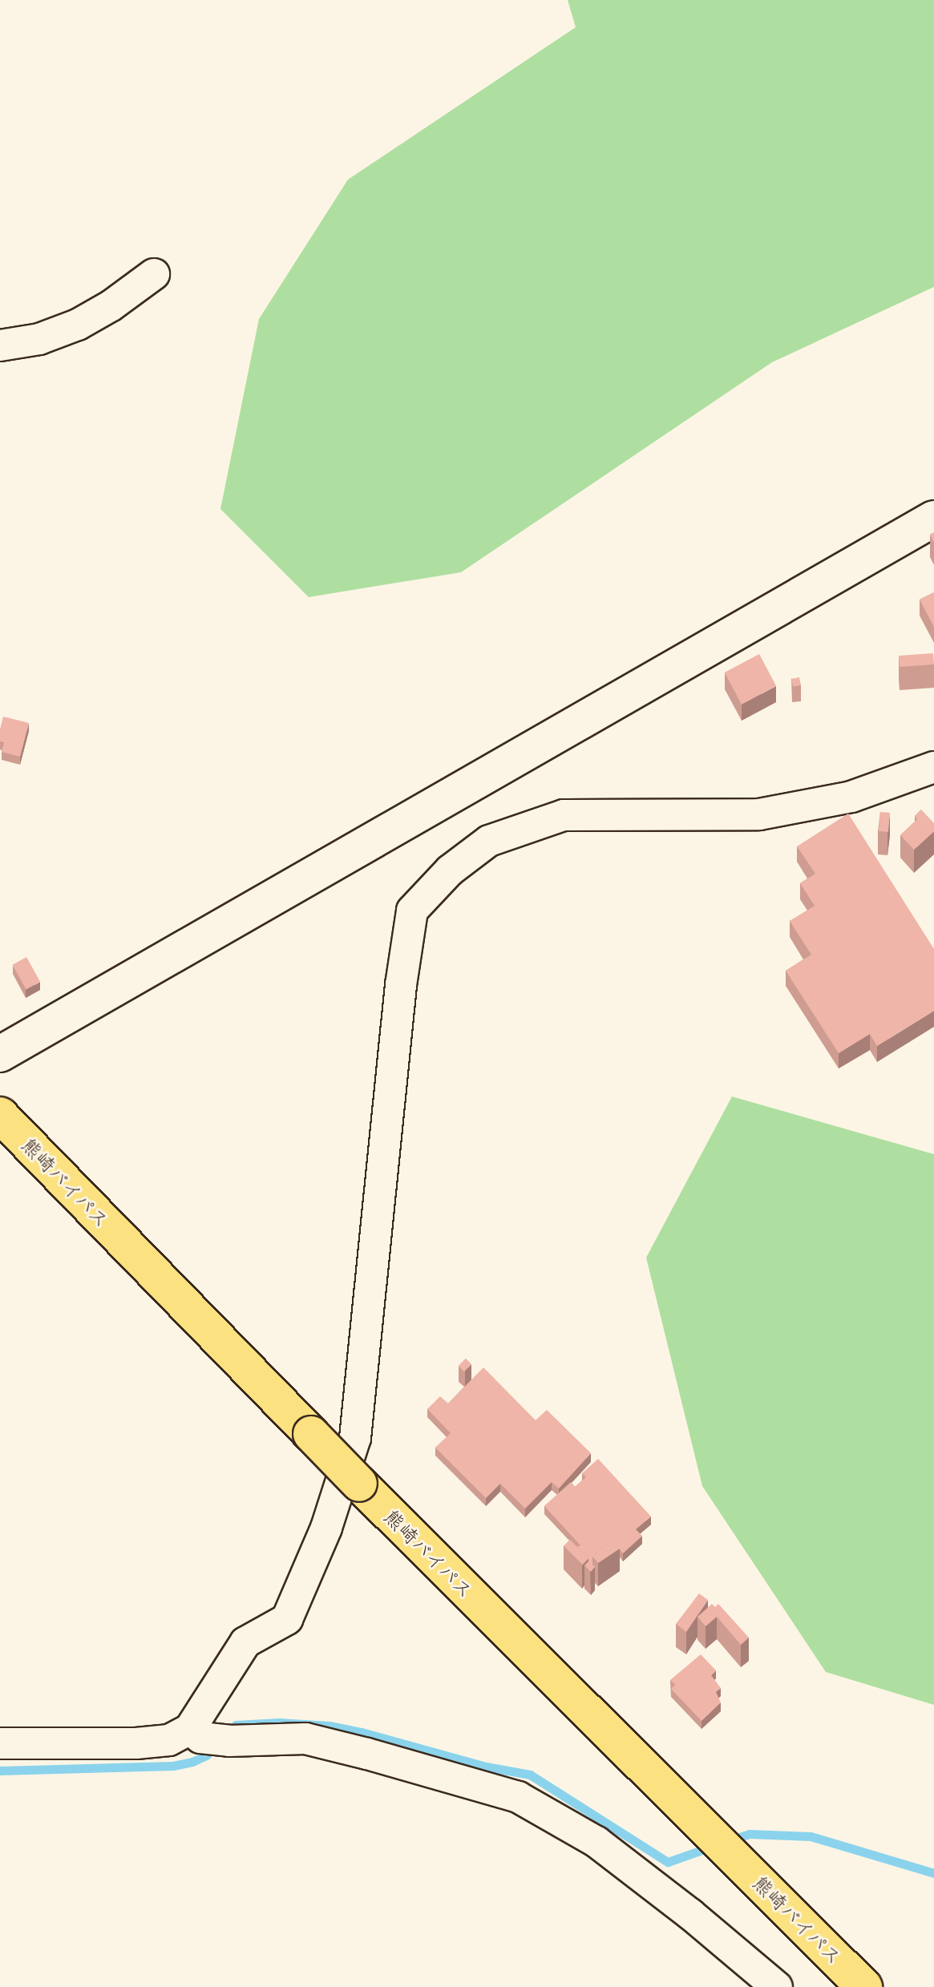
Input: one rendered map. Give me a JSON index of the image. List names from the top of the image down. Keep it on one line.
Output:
{"streets":{"highway":["熊崎バイパス"]}}
